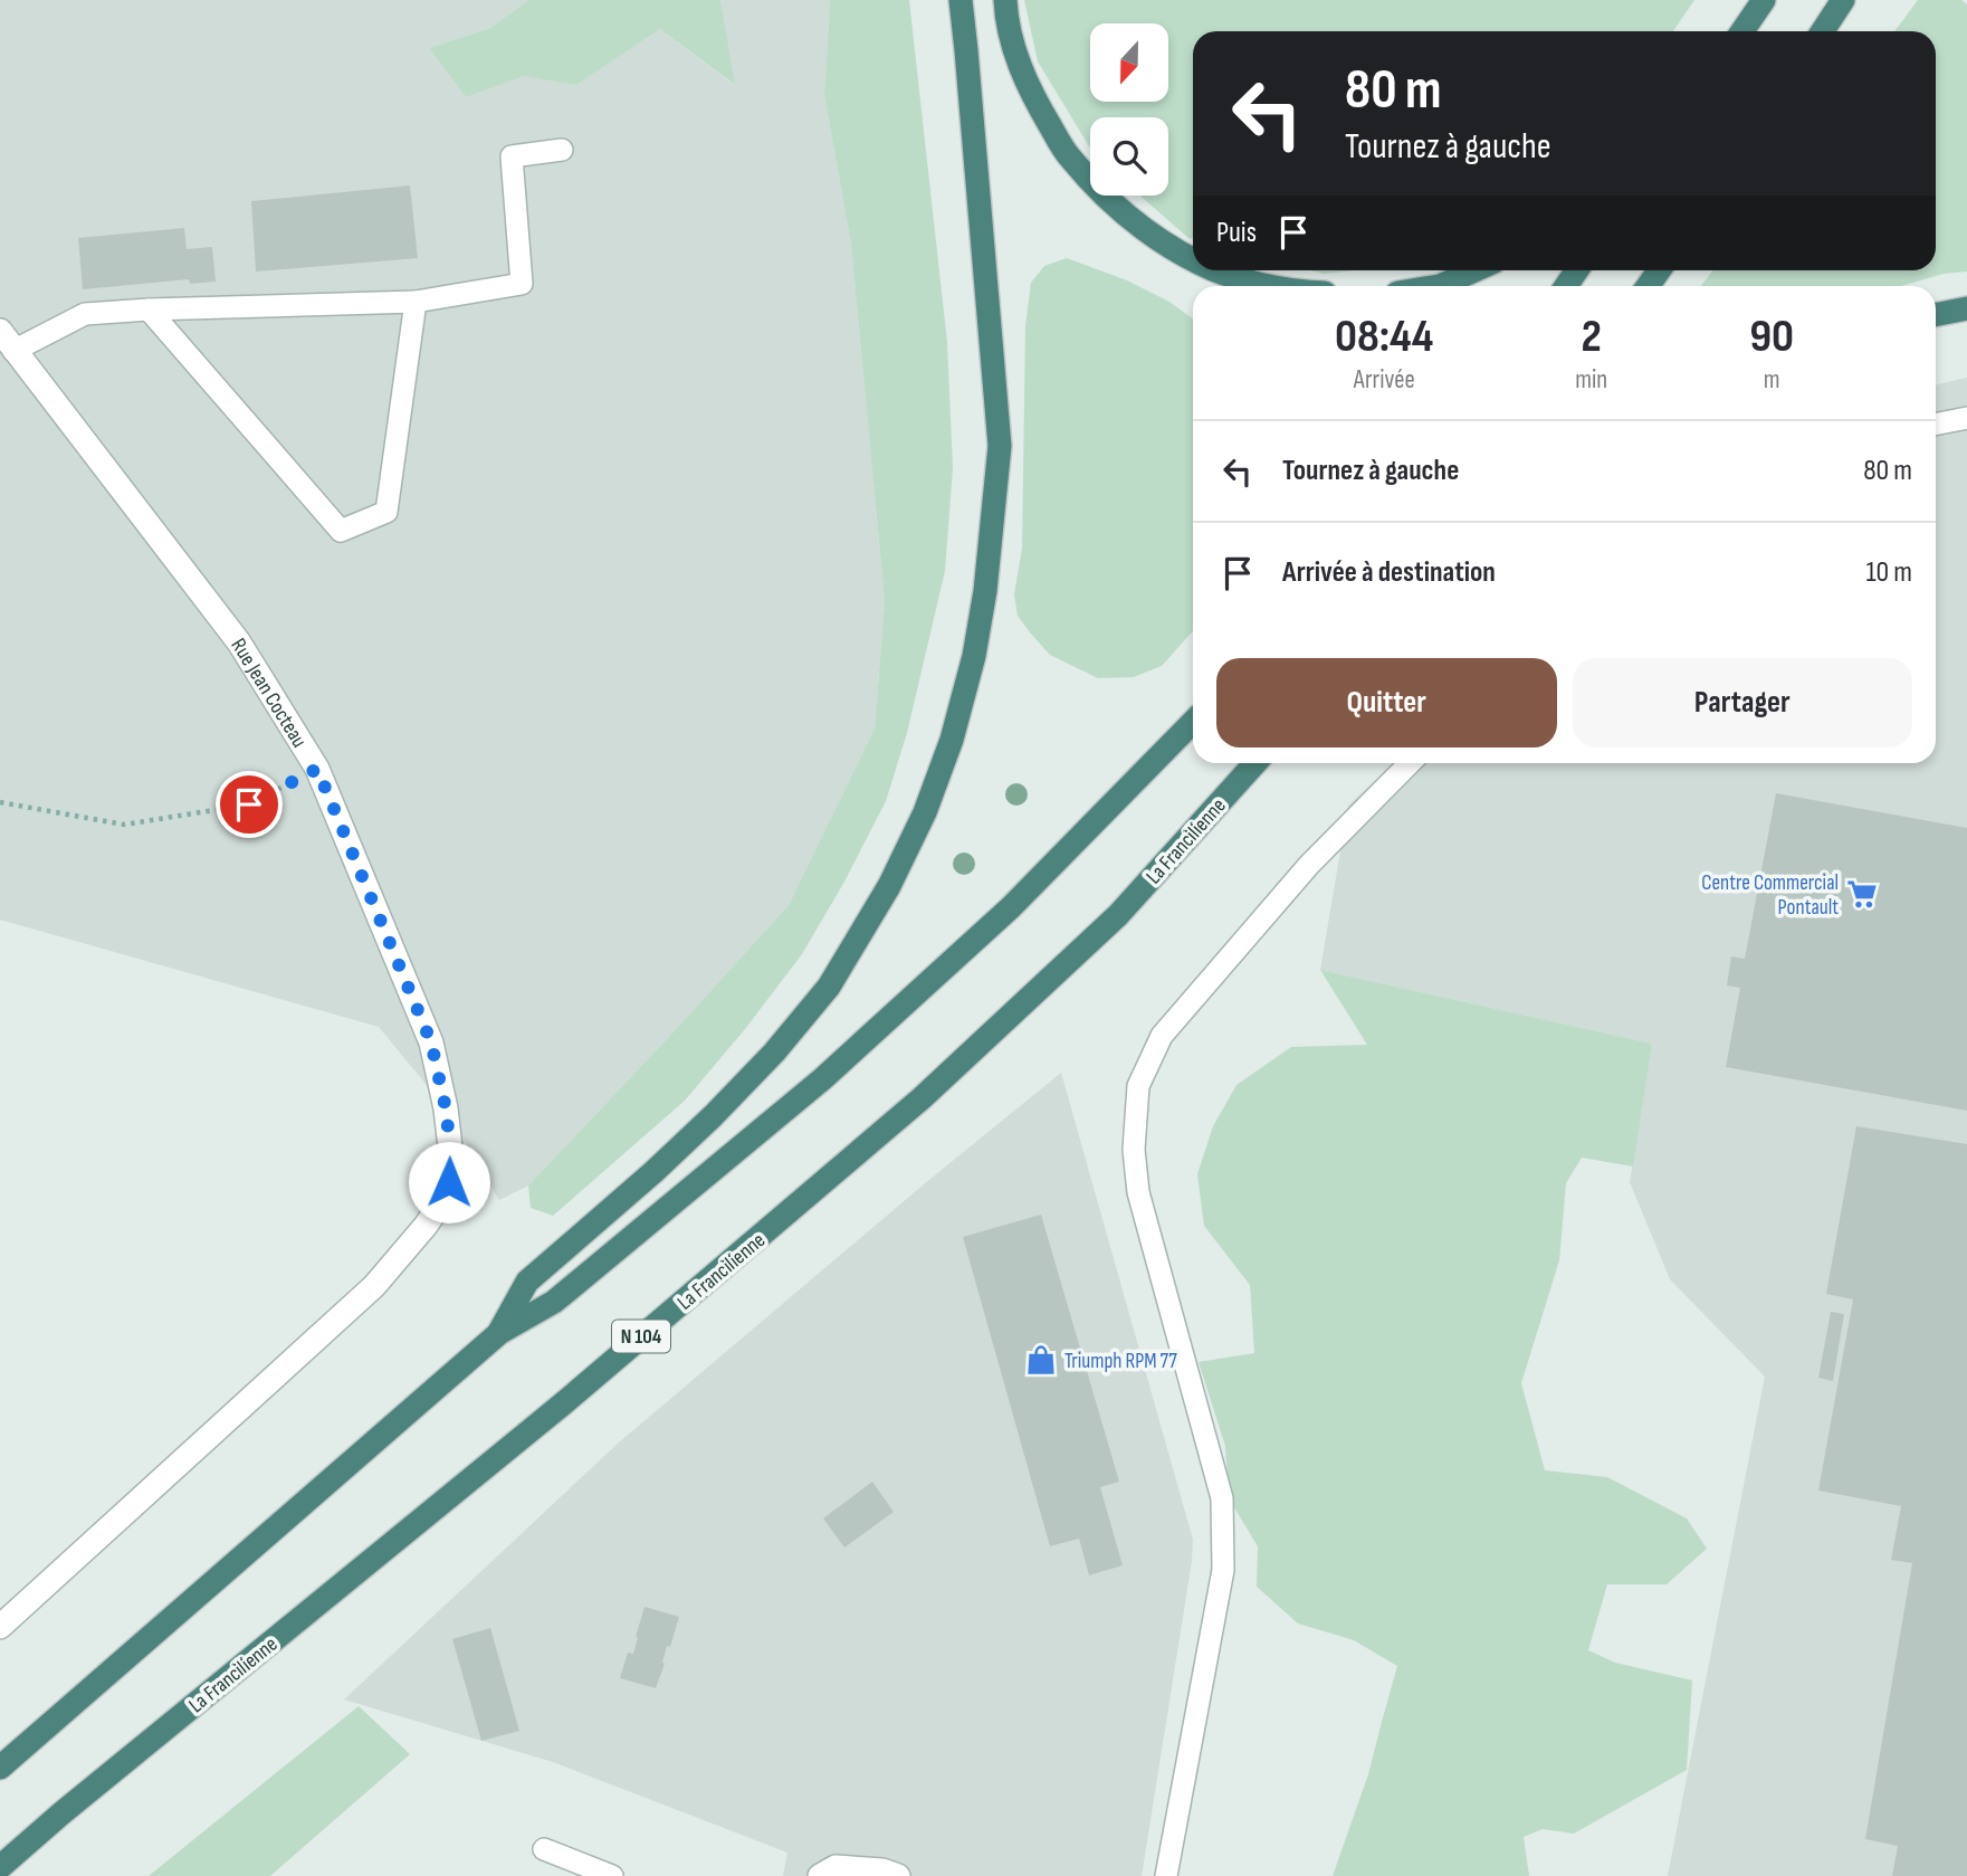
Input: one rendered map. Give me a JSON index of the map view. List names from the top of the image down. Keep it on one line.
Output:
{"streets":{"highway":["La Francilienne","N 104"],"street":["Rue Jean Cocteau"]},"places":{"supermarket":["Centre Commercial Pontault"],"shop":["Triumph RPM 77"]},"north":"bottom","page":{"turn":["80 m","Tournez à gauche"],"then":"Puis","eta":["08:44","Arrivée","2","min","90","m"],"list":[{"name":"Tournez à gauche","value":"80 m"},{"name":"Arrivée à destination","value":"10 m"}],"buttons":["Quitter","Partager"]}}
